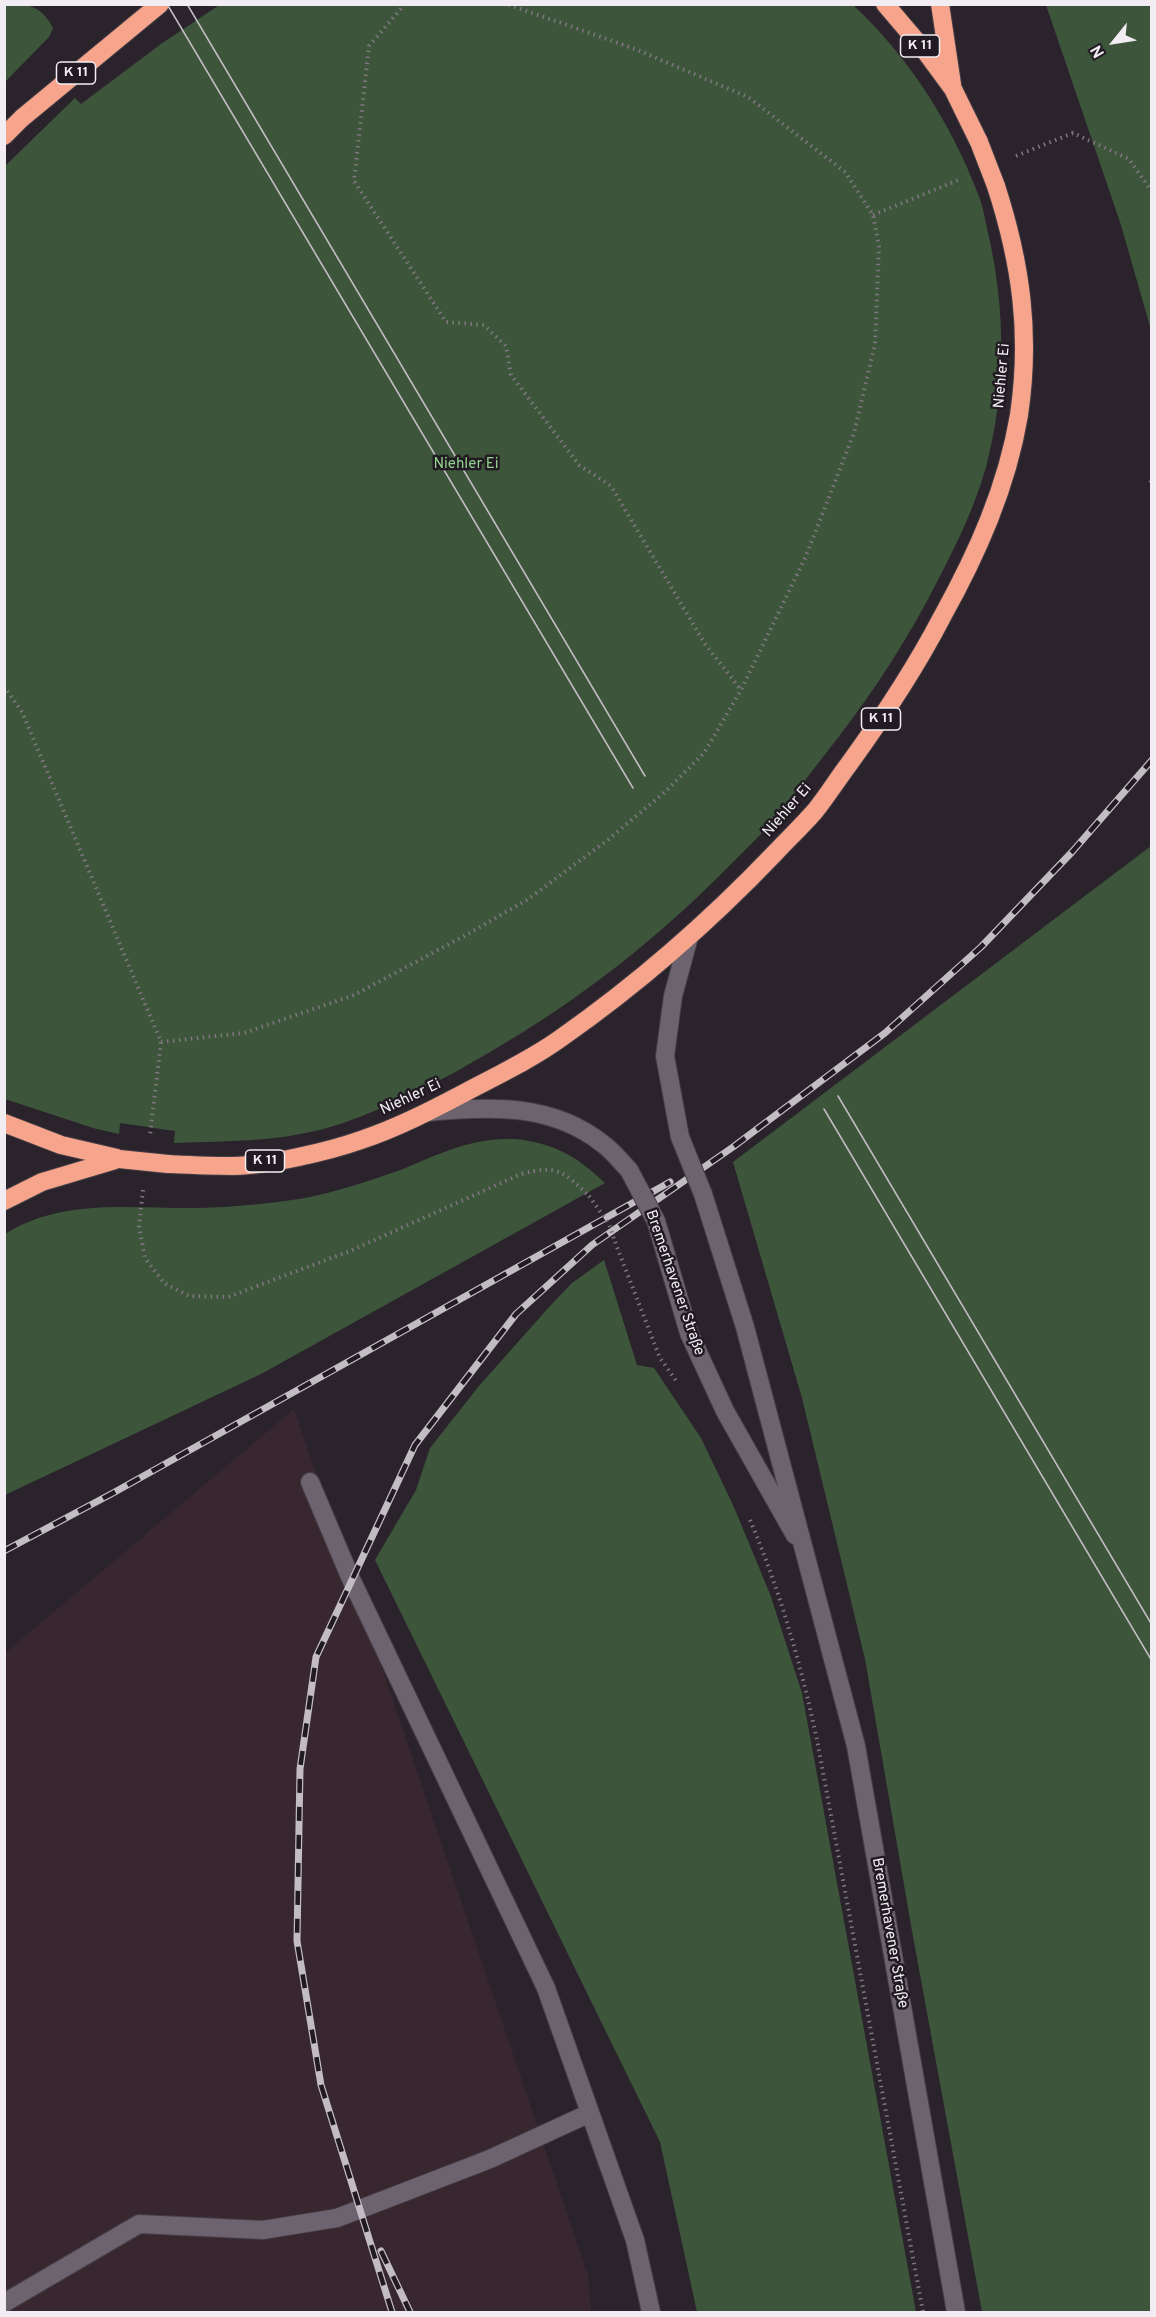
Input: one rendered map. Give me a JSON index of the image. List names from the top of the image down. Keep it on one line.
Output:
{"streets":{"highway":["K 11","Niehler Ei"],"main road":["Bremerhavener Straße"]},"crossings":[["Niehler Ei","Bremerhavener Straße"]],"parks":["Niehler Ei"],"north":"bottom left"}
